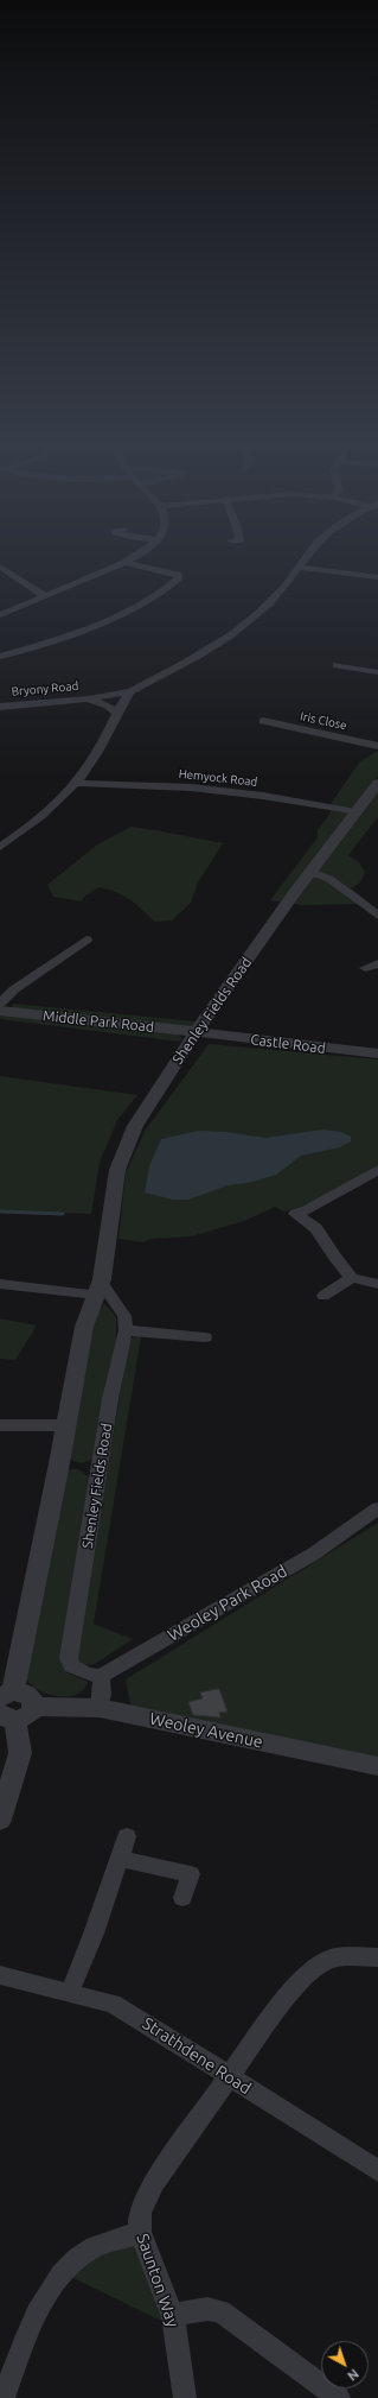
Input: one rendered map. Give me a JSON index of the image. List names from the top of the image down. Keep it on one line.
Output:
{"streets":{"street":["Bryony Road","Iris Close","Hemyock Road","Shenley Fields Road","Middle Park Road","Castle Road","Weoley Park Road","Weoley Avenue","Strathdene Road","Saunton Way"]},"crossings":[["Hemyock Road","Shenley Fields Road"],["Shenley Fields Road","Middle Park Road"],["Shenley Fields Road","Castle Road"],["Shenley Fields Road","Weoley Park Road"],["Middle Park Road","Castle Road"],["Strathdene Road","Saunton Way"]],"north":"bottom right"}
